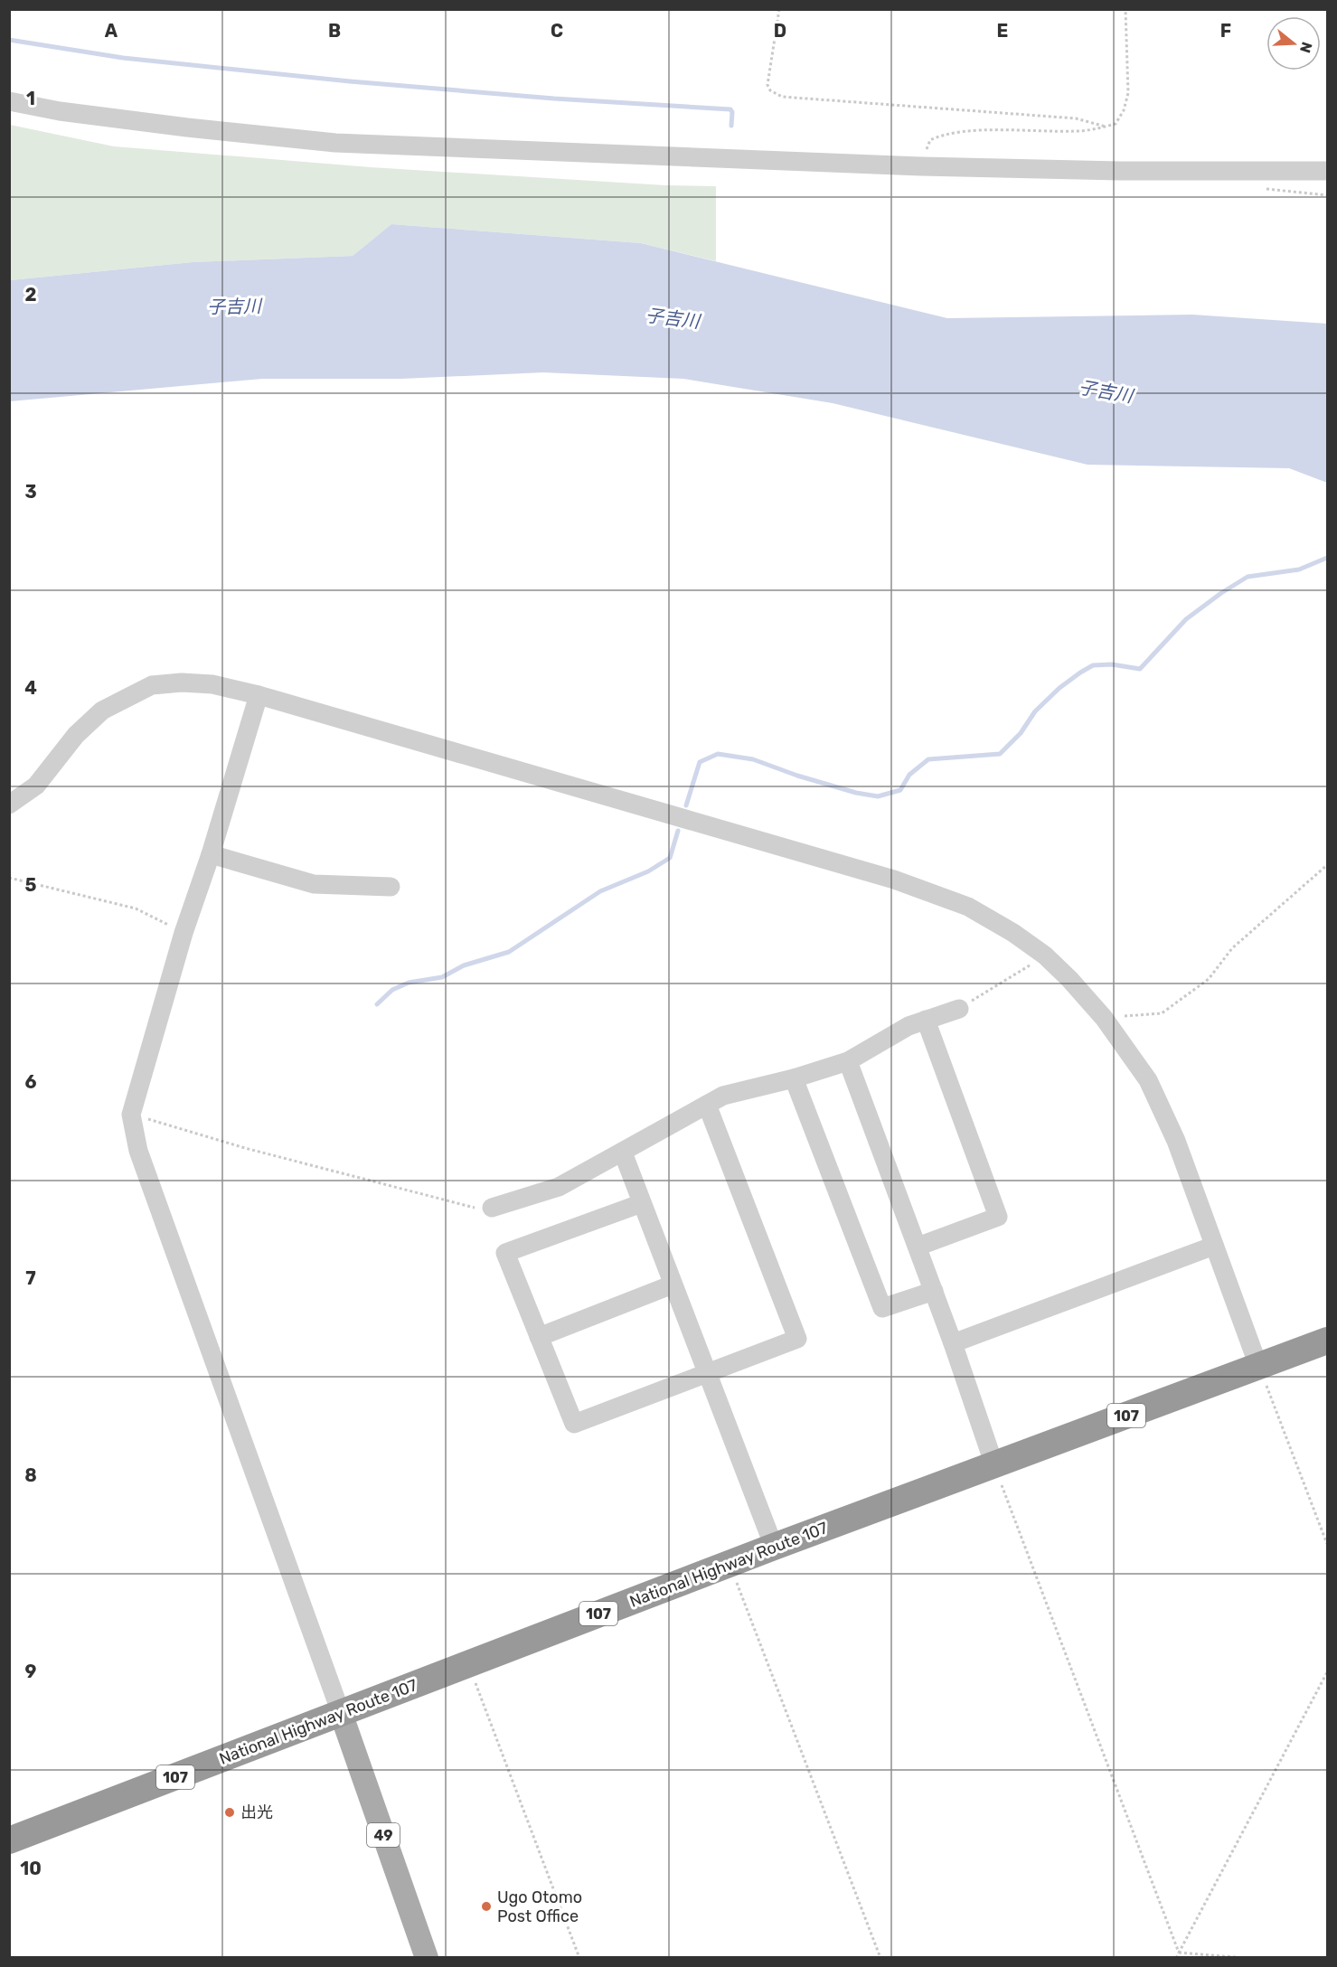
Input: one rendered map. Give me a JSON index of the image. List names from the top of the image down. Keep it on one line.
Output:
{"streets":{"highway":["107","National Highway Route 107"],"main road":["49"]},"crossings":[["National Highway Route 107","49"]],"water":["子吉川"],"places":["出光","Ugo Otomo Post Office"],"north":"right","grid":{"columns":["A","B","C","D","E","F"],"rows":["1","2","3","4","5","6","7","8","9","10"]}}
